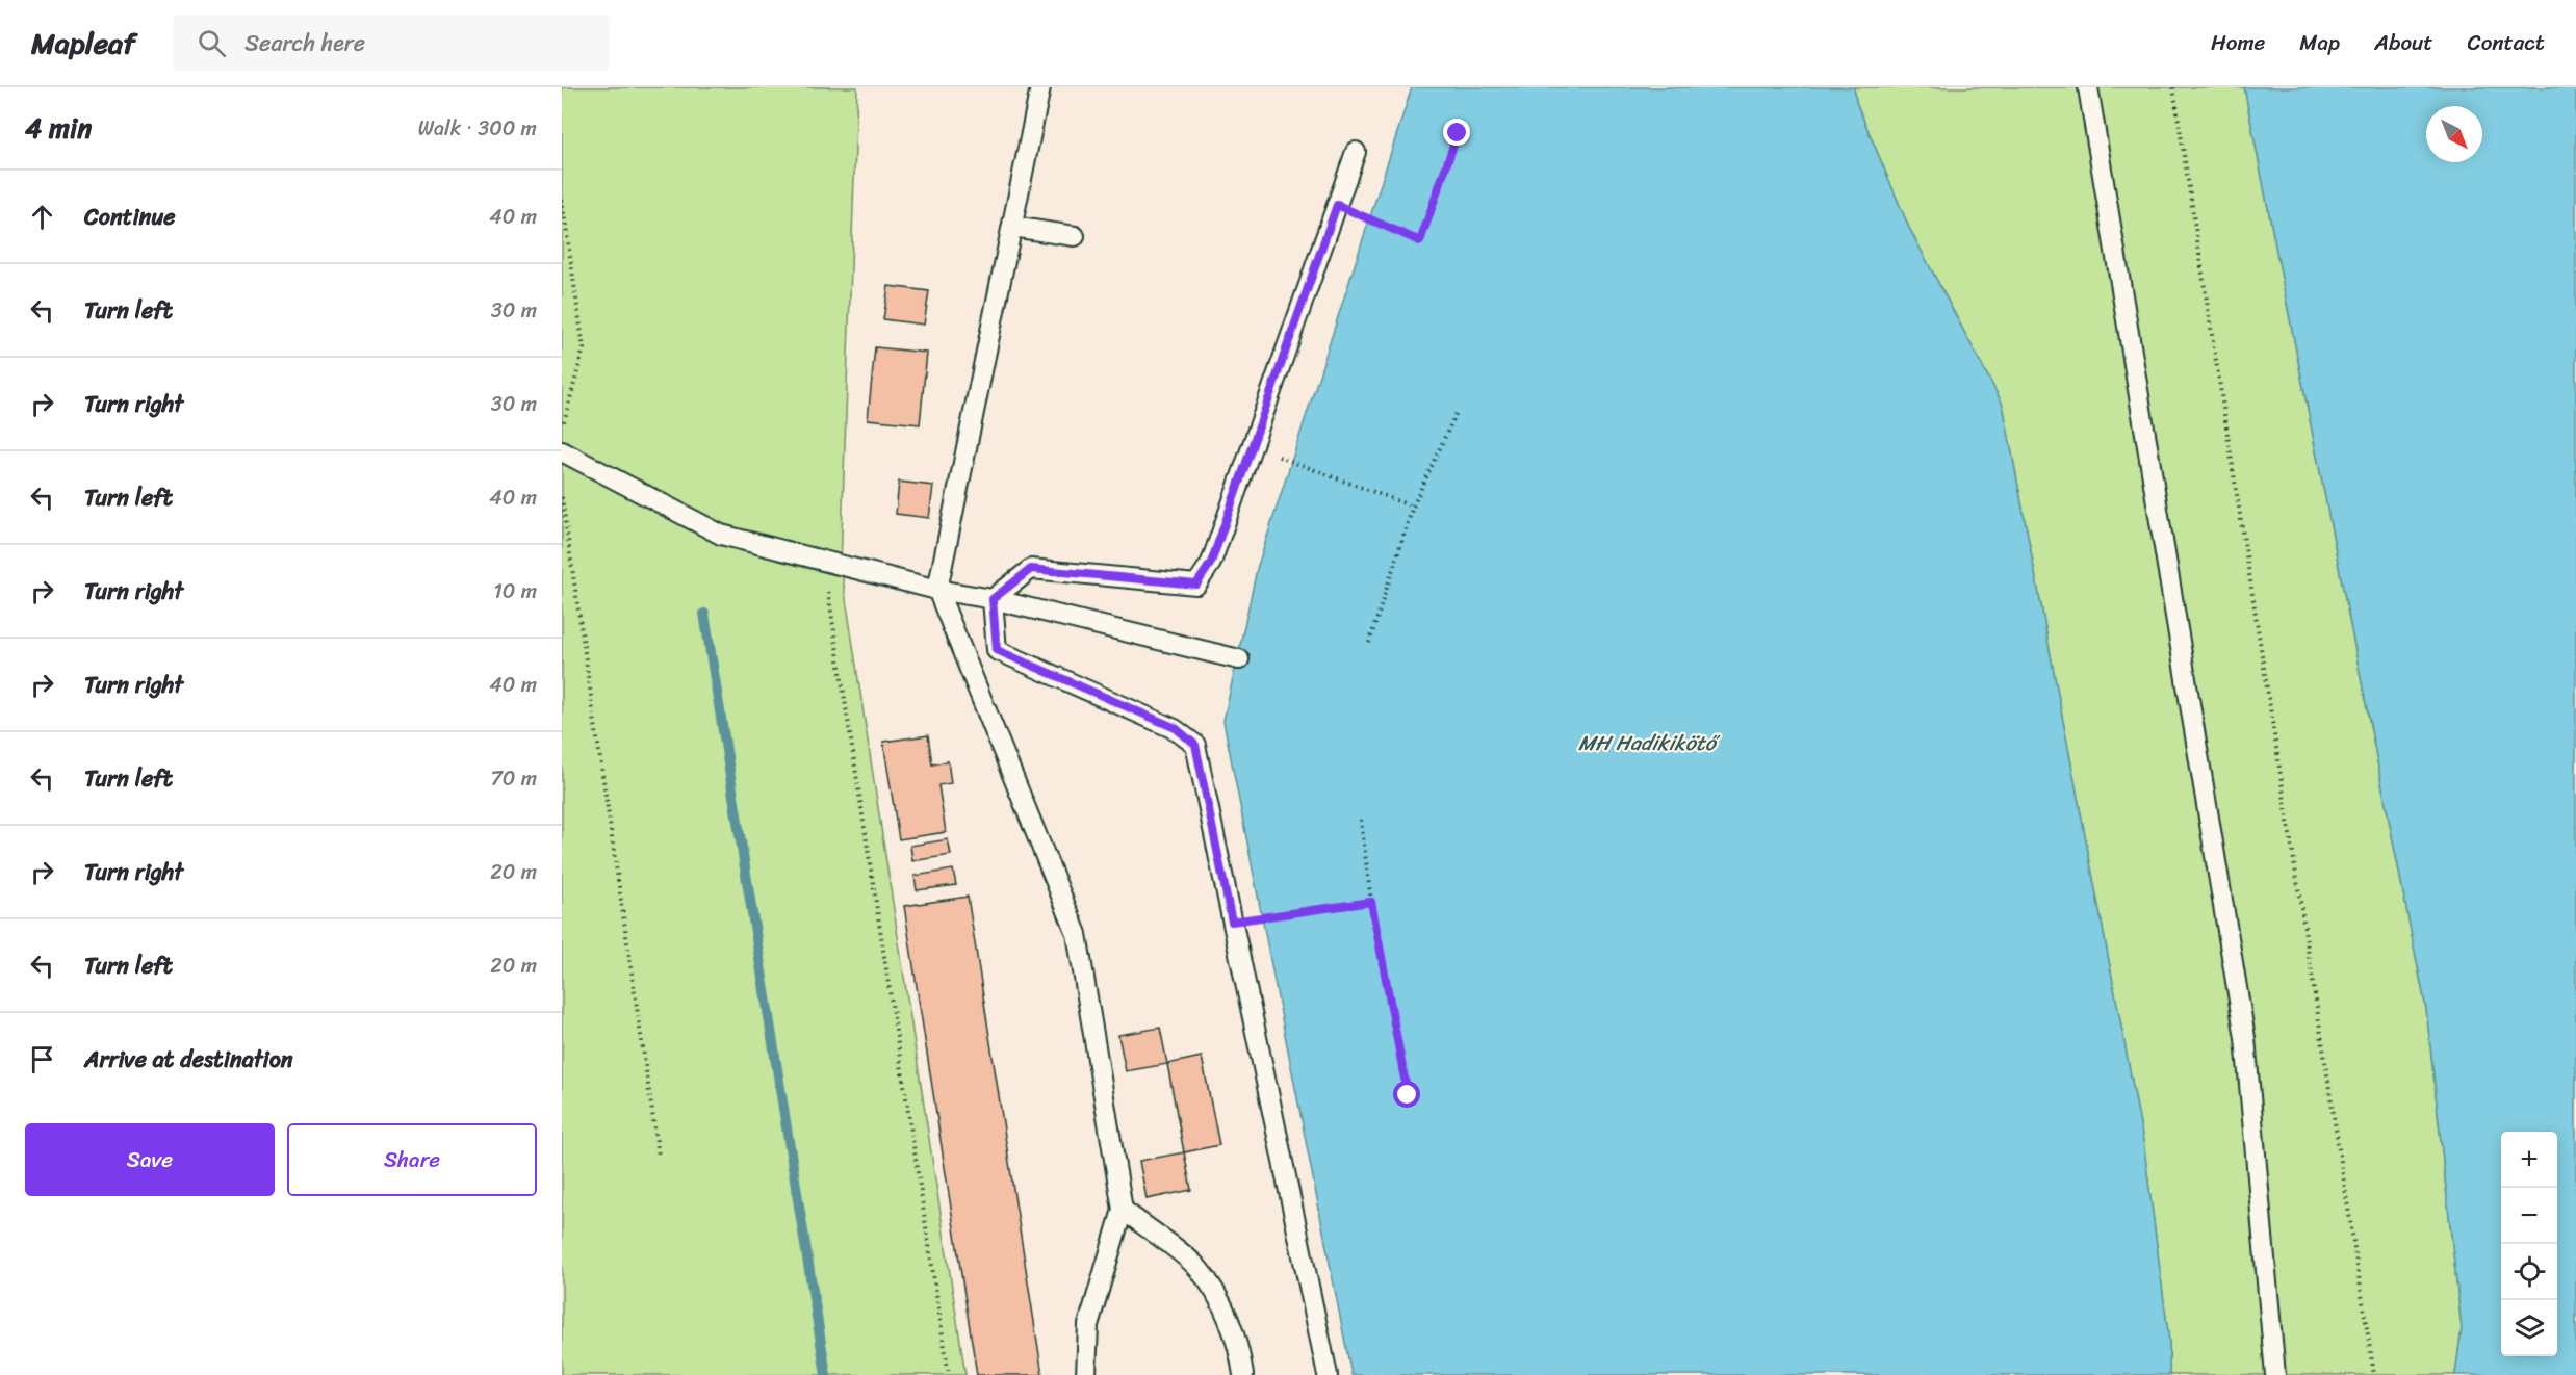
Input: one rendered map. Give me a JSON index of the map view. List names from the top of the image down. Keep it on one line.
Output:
{"water":["MH Hadikikötő"],"north":"bottom right","page":{"header":"Mapleaf","search":"Search here","nav":["Home","Map","About","Contact"],"heading":["4 min","Walk · 300 m"],"list":[["Continue","40 m"],["Turn left","30 m"],["Turn right","30 m"],["Turn left","40 m"],["Turn right","10 m"],["Turn right","40 m"],["Turn left","70 m"],["Turn right","20 m"],["Turn left","20 m"],"Arrive at destination"],"buttons":["Save","Share"],"map_buttons":["+","−"]}}
